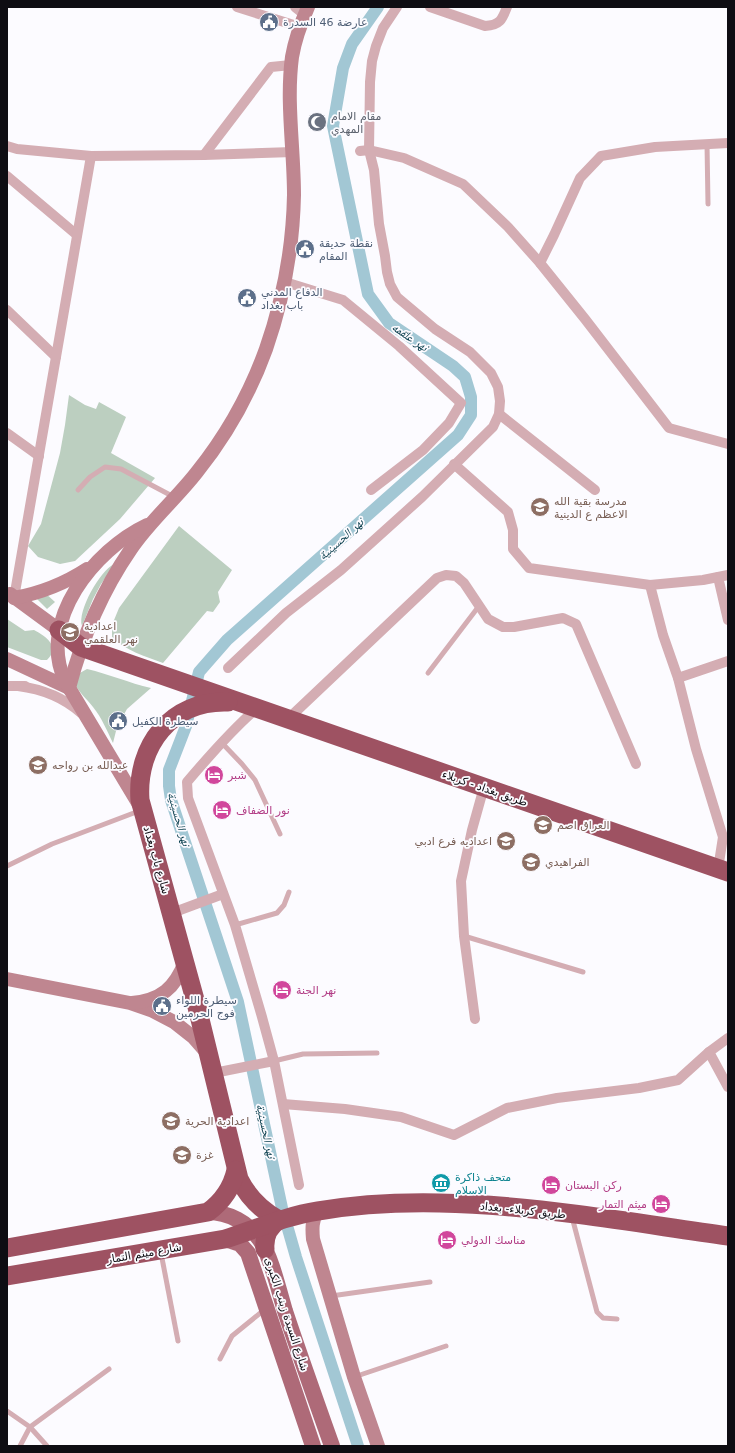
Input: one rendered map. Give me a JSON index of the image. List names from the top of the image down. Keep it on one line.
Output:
{"streets":{"highway":["طريق بغداد - كربلاء","شارع باب بغداد","طريق كربلاء- بغداد","شارع ميثم التمار"],"main road":["شارع السيدة زينب الكبرى"]},"crossings":[["طريق بغداد - كربلاء","شارع باب بغداد"],["شارع باب بغداد","شارع ميثم التمار"],["شارع ميثم التمار","شارع السيدة زينب الكبرى"]],"water":["نهر علقمه","نهر الحسينية"],"places":{"public building":["عارضة 46 السدرة","نقطة حديقة المقام","الدفاع المدني باب بغداد","سيطرة الكفيل","سيطرة اللواء فوج الحرمين"],"mosque":["مقام الامام المهدي"],"school or university":["مدرسة بقية الله الاعظم ع الدينية","اعدادية نهر العلقمي","عبدالله بن رواحه","العراق اصم","اعداديه فرع ادبي","الفراهيدي","اعدادية الحرية","غزة"],"hotel":["شبر","نور الضفاف","نهر الجنة","ركن البستان","ميثم التمار","مناسك الدولي"],"museum":["متحف ذاكرة الاسلام"]}}
